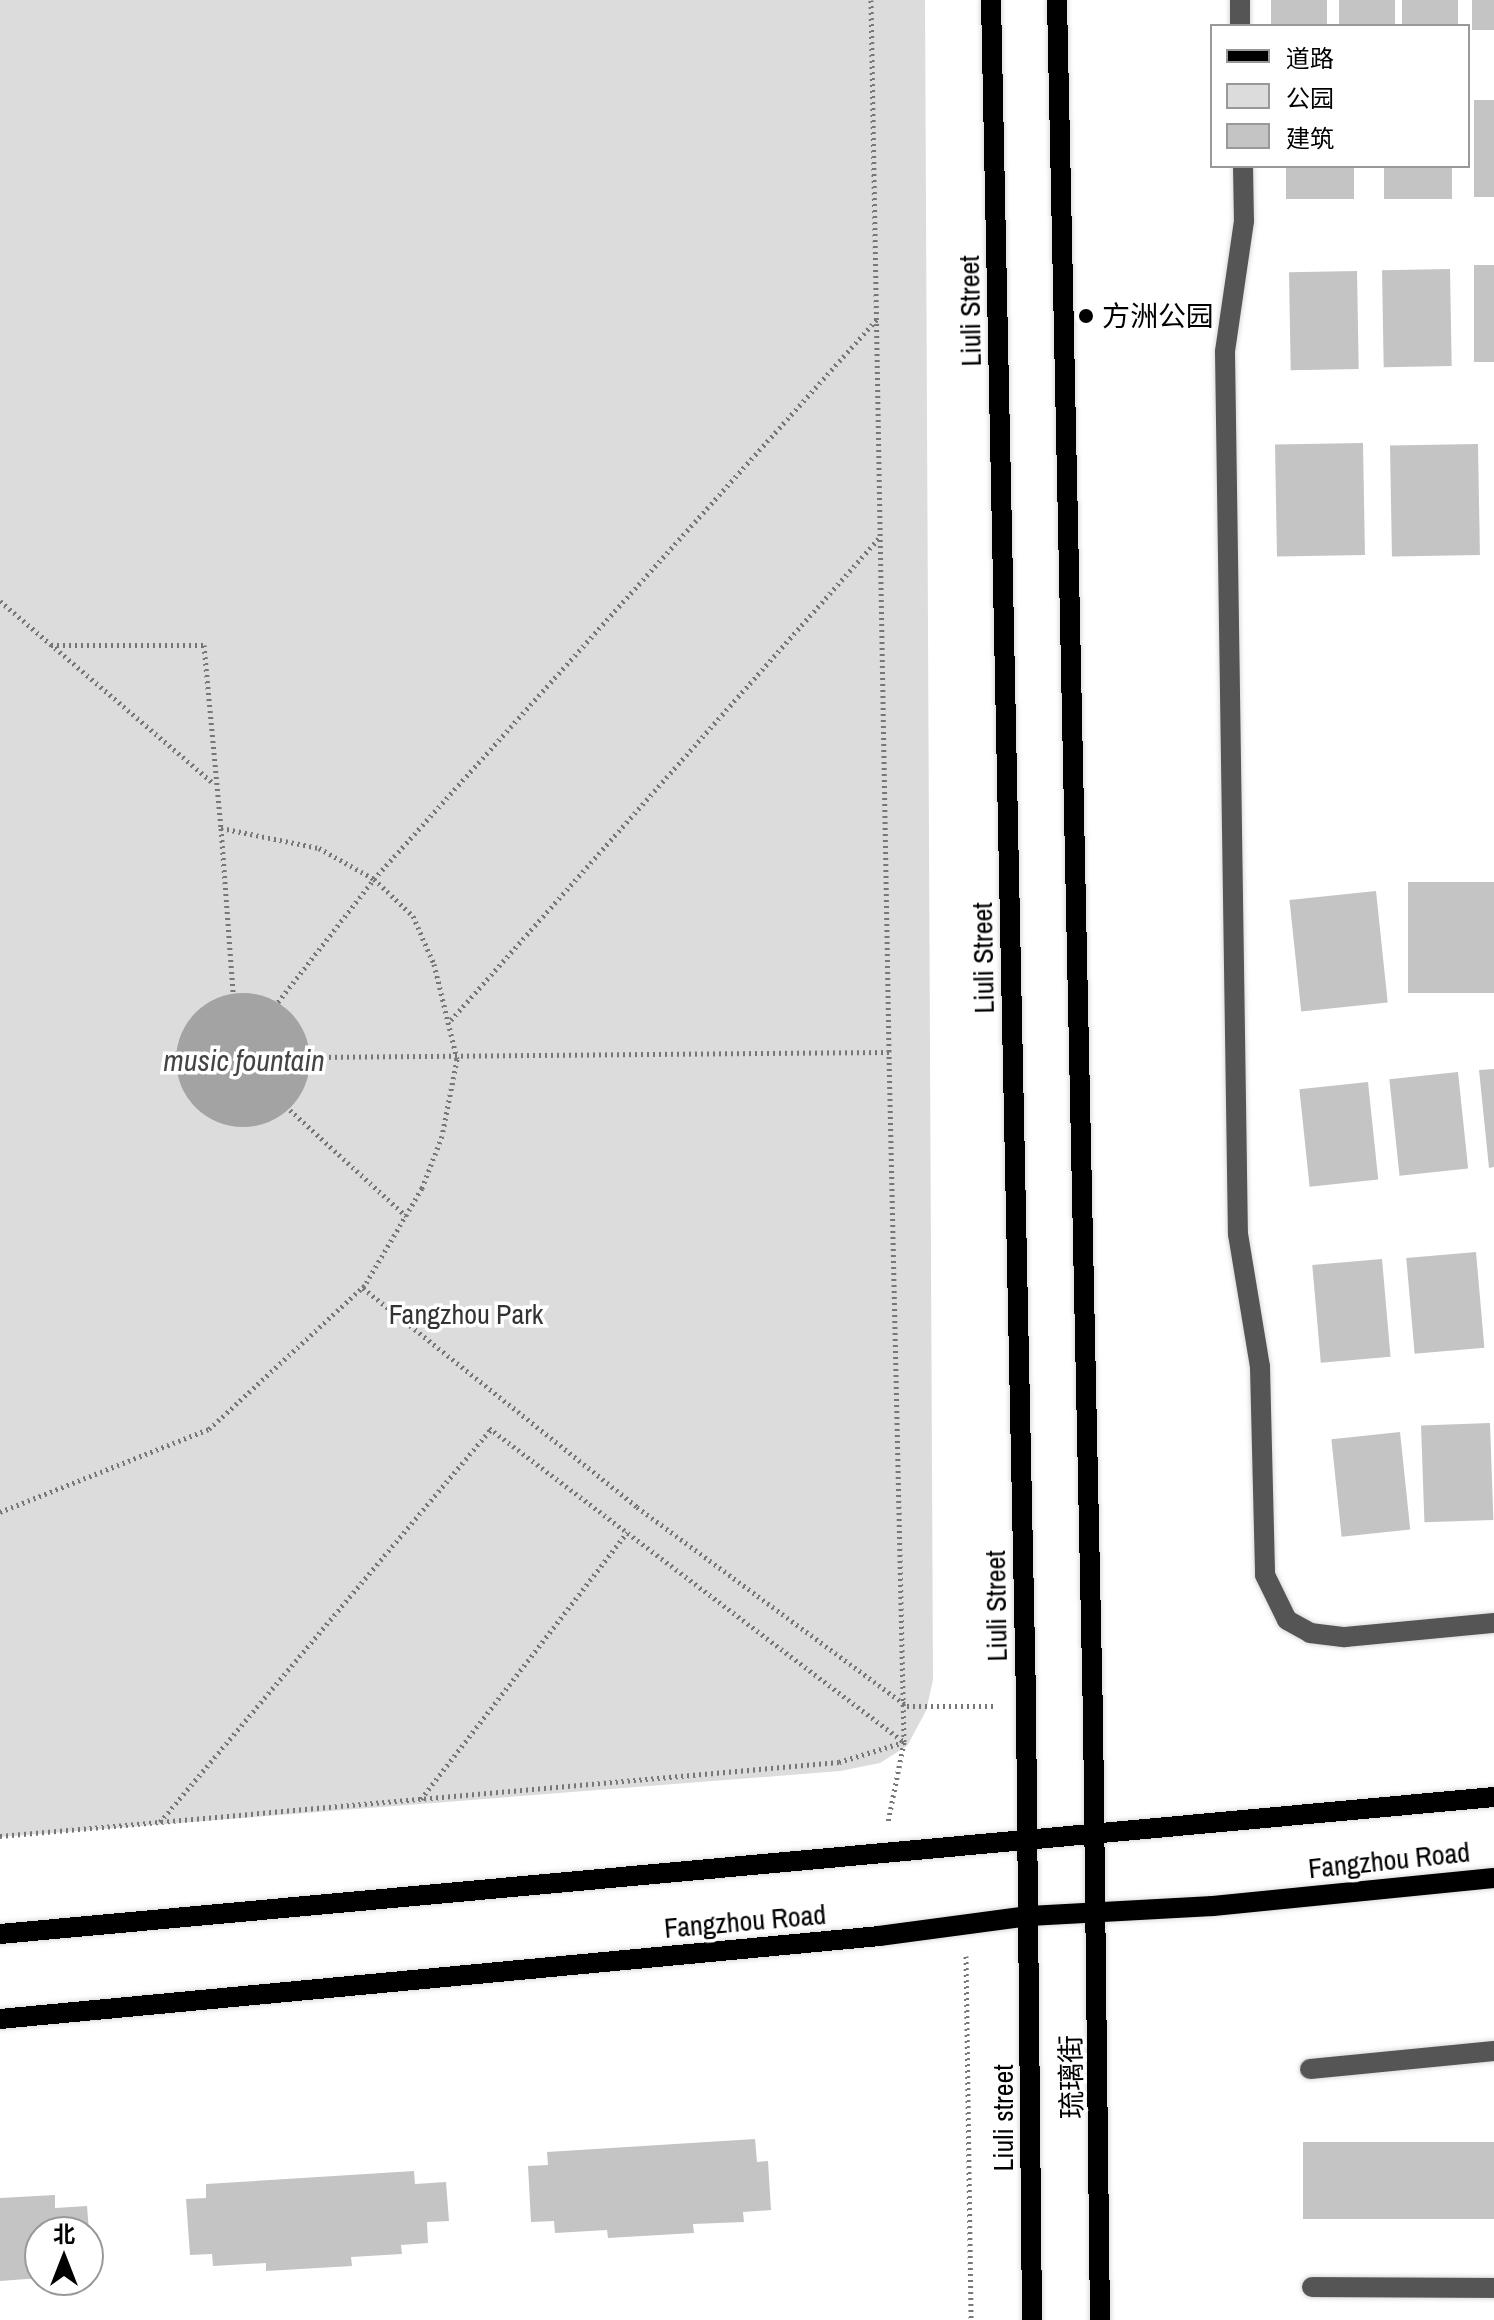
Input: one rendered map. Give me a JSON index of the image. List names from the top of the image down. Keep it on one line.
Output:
{"streets":{"main road":["Liuli Street","Fangzhou Road","琉璃街","Liuli street"]},"crossings":[["Liuli Street","Fangzhou Road"],["Liuli Street","Liuli street"],["Fangzhou Road","琉璃街"],["Fangzhou Road","Liuli street"]],"water":["music fountain"],"parks":["Fangzhou Park"],"places":["方洲公园"],"legend":["道路","公园","建筑"],"north":"top"}
